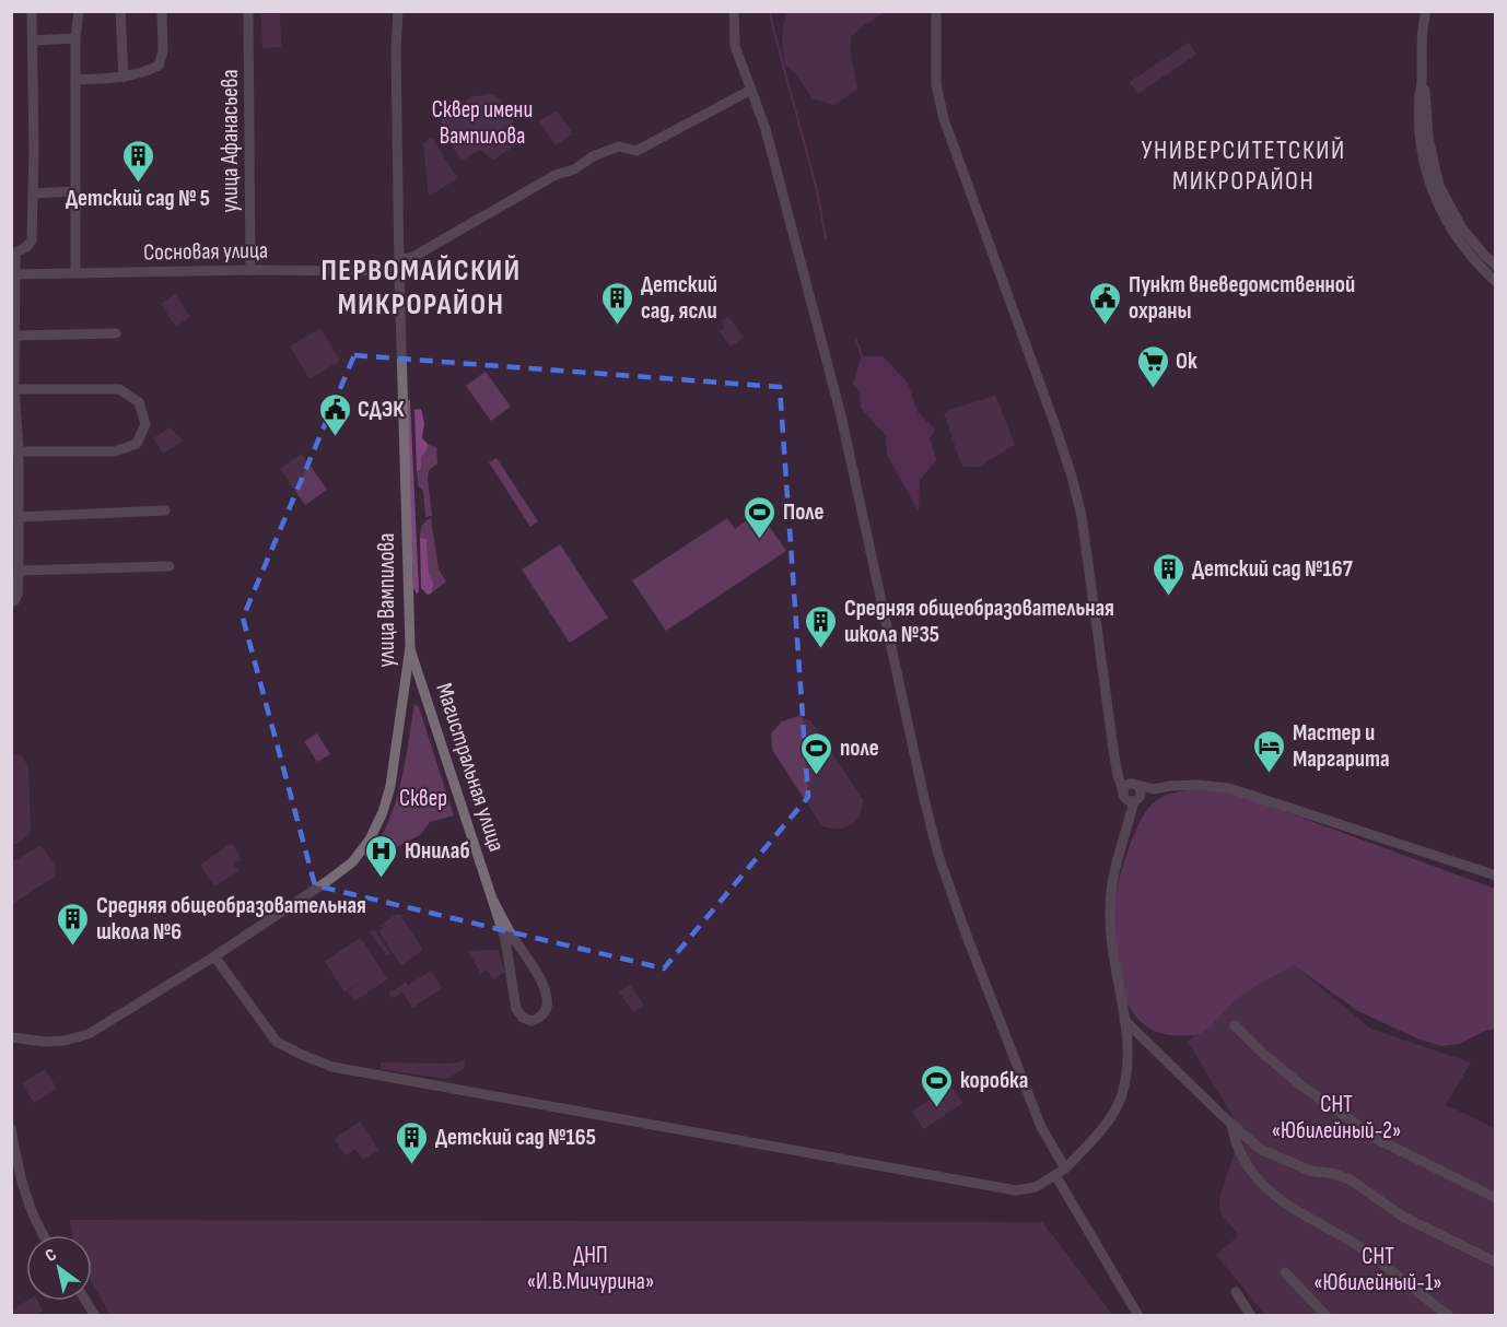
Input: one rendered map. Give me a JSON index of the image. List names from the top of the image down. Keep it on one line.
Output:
{"streets":{"street":["улица Афанасьева","Сосновая улица","улица Вампилова","Магистральная улица"]},"crossings":[["улица Афанасьева","Сосновая улица"],["Сосновая улица","улица Вампилова"],["улица Вампилова","Магистральная улица"]],"districts":["УНИВЕРСИТЕТСКИЙ МИКРОРАЙОН","ПЕРВОМАЙСКИЙ МИКРОРАЙОН"],"parks":["Сквер имени Вампилова","Сквер","СНТ «Юбилейный-2»","ДНП «И.В.Мичурина»","СНТ «Юбилейный-1»"],"places":{"building":["Детский сад № 5","Детский сад, ясли","Детский сад №167","Средняя общеобразовательная школа №35","Средняя общеобразовательная школа №6","Детский сад №165"],"public building":["Пункт вневедомственной охраны","СДЭК"],"supermarket":["Ok"],"sports":["Поле","поле","коробка"],"hotel":["Мастер и Маргарита"],"hospital":["Юнилаб"]},"north":"top left"}
